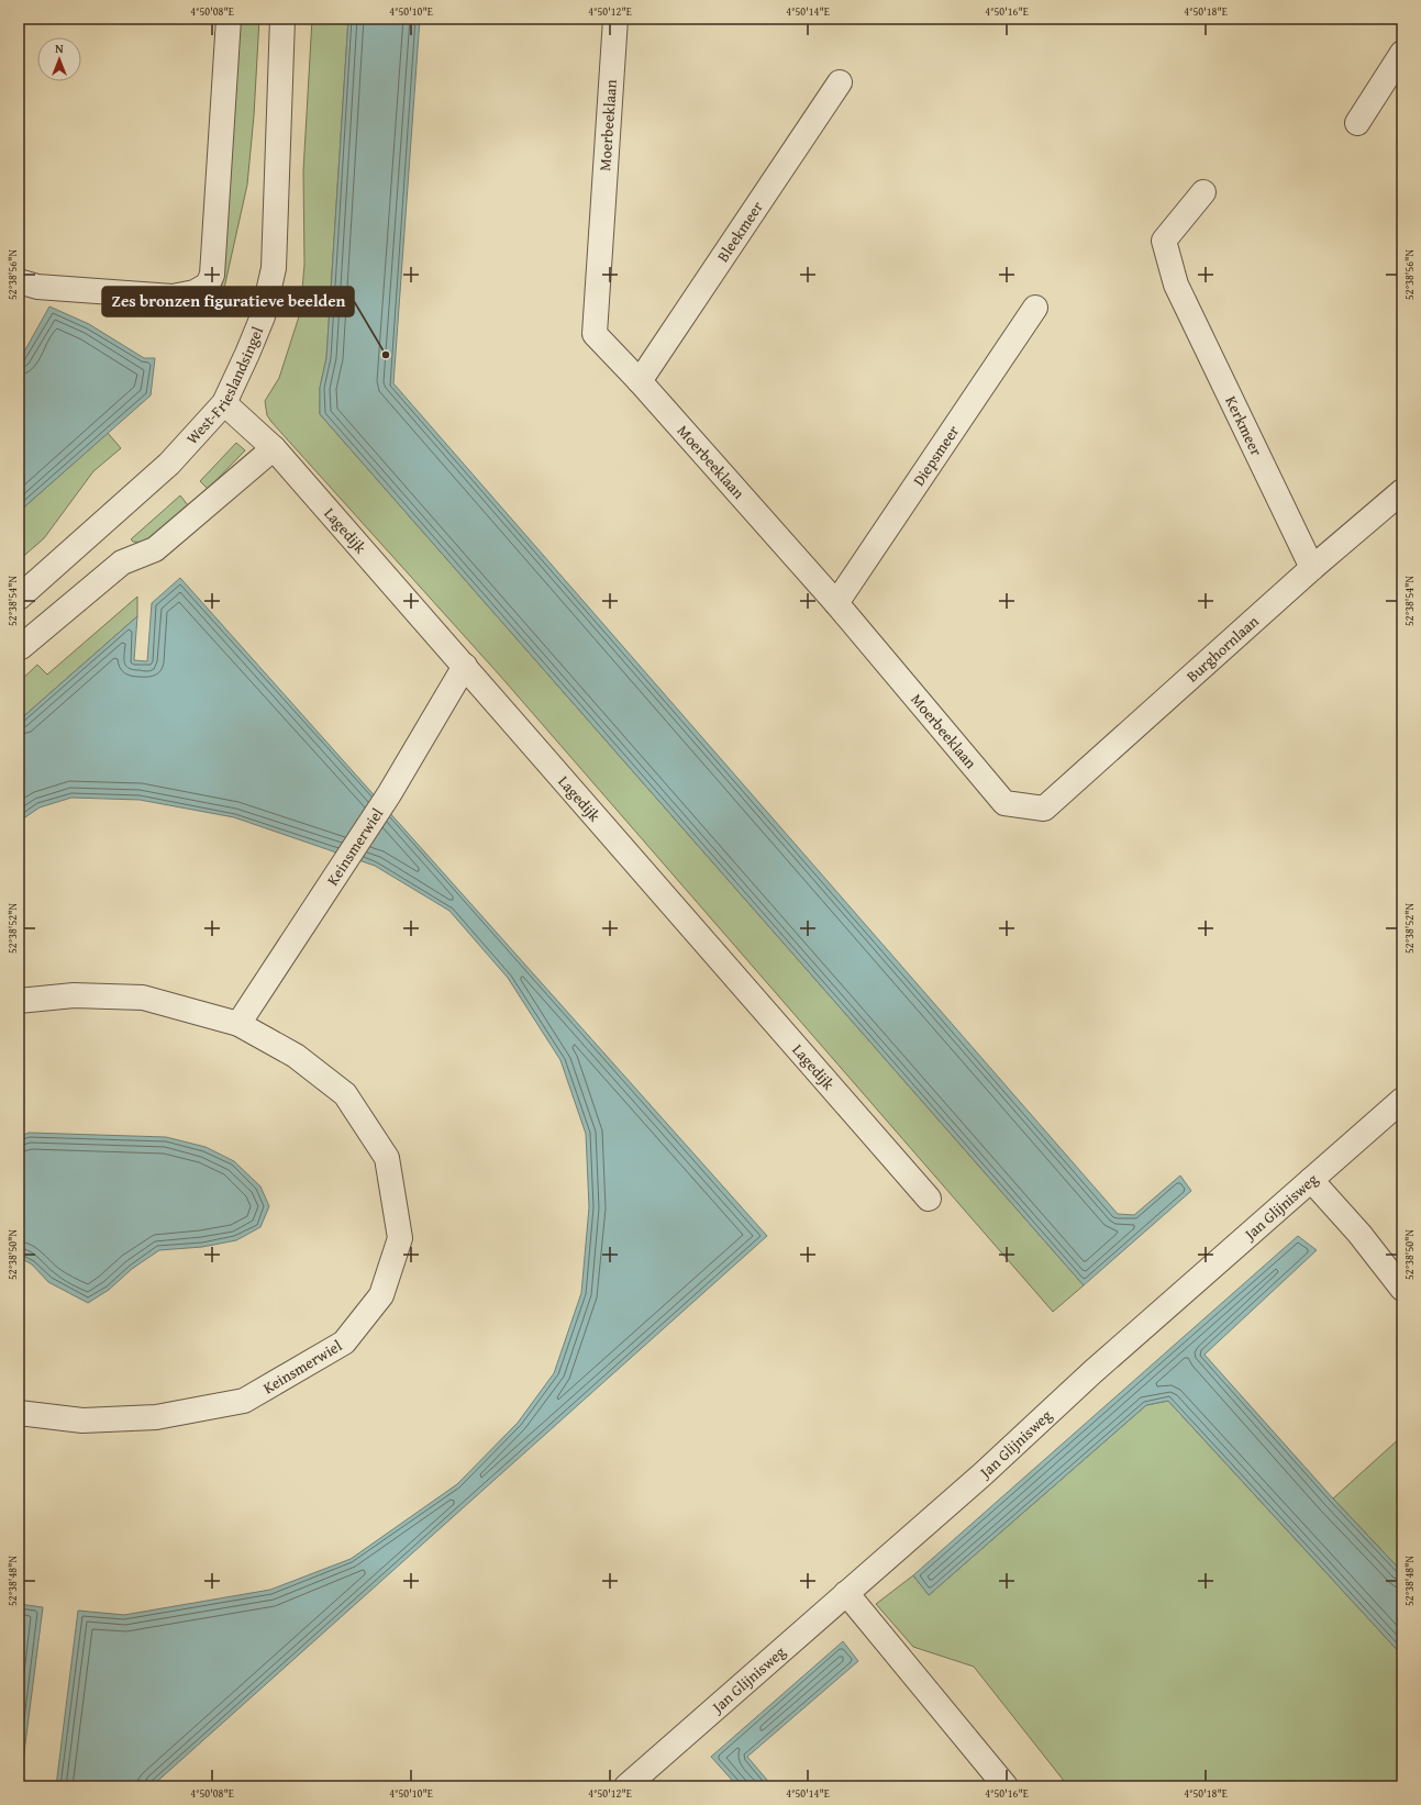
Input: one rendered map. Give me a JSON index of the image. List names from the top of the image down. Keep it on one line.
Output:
{"streets":{"street":["Moerbeeklaan","Bleekmeer","West-Frieslandsingel","Kerkmeer","Diepsmeer","Lagedijk","Burghornlaan","Keinsmerwiel","Jan Glijnisweg"]},"crossings":[["Moerbeeklaan","Bleekmeer"],["Moerbeeklaan","Diepsmeer"],["Moerbeeklaan","Burghornlaan"],["West-Frieslandsingel","Lagedijk"],["Kerkmeer","Burghornlaan"],["Lagedijk","Keinsmerwiel"]],"places":["Zes bronzen figuratieve beelden"],"north":"top","coordinates":["4°50'08\"E","4°50'10\"E","4°50'12\"E","4°50'14\"E","4°50'16\"E","4°50'18\"E","52°38'56\"N","52°38'54\"N","52°38'52\"N","52°38'50\"N","52°38'48\"N"]}
